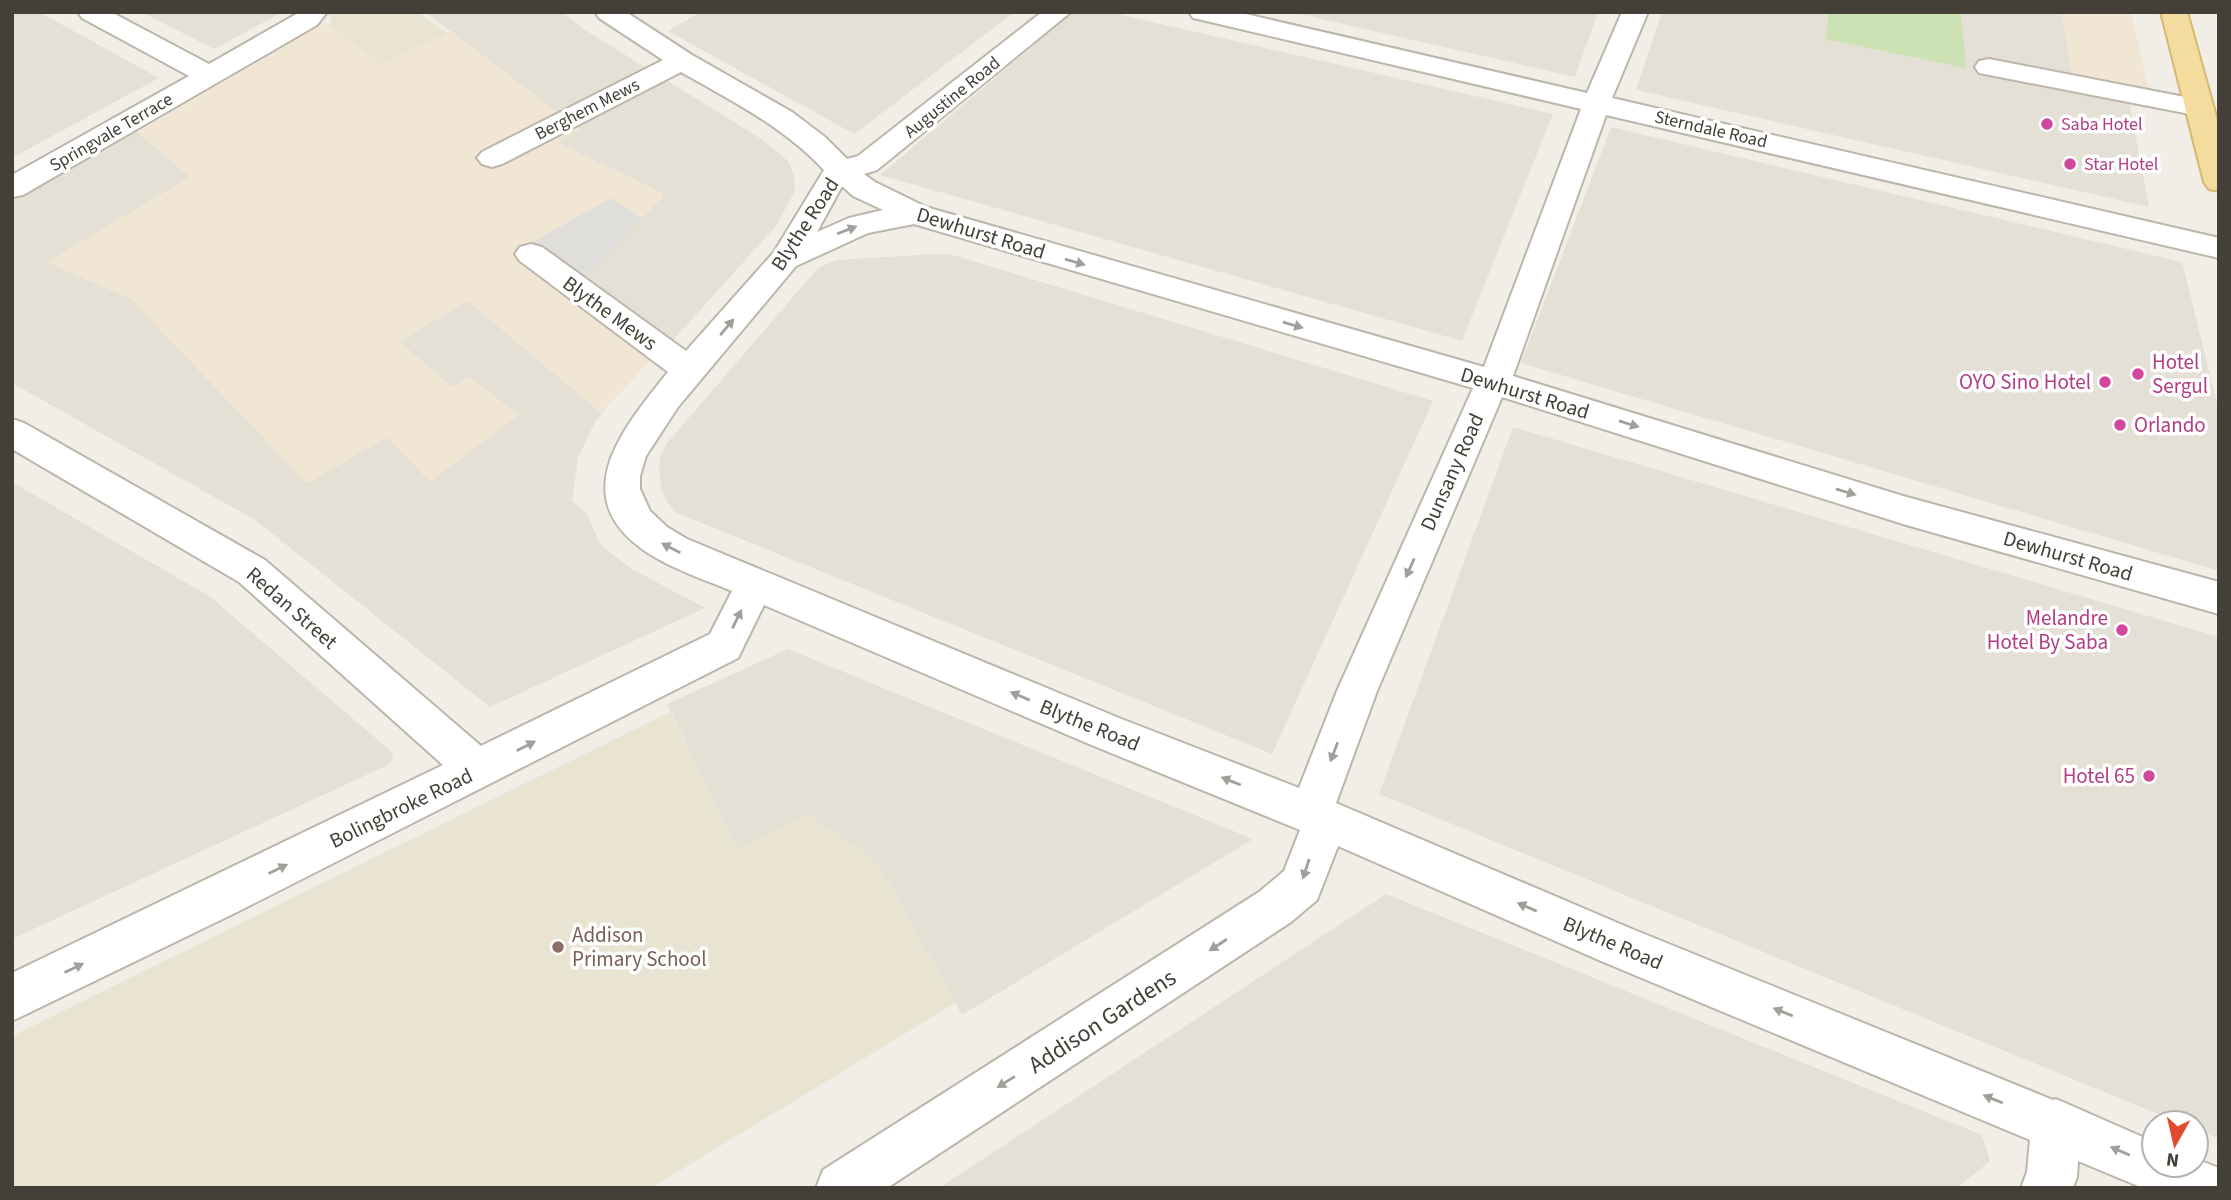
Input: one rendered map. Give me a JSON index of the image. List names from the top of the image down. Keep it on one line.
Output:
{"streets":{"street":["Augustine Road","Berghem Mews","Sterndale Road","Springvale Terrace","Blythe Road","Dewhurst Road","Blythe Mews","Dunsany Road","Redan Street","Bolingbroke Road","Addison Gardens"]},"crossings":[["Augustine Road","Blythe Road"],["Augustine Road","Dewhurst Road"],["Berghem Mews","Blythe Road"],["Sterndale Road","Dunsany Road"],["Blythe Road","Dewhurst Road"],["Blythe Road","Blythe Mews"],["Blythe Road","Dunsany Road"],["Blythe Road","Bolingbroke Road"],["Blythe Road","Addison Gardens"],["Dewhurst Road","Dunsany Road"],["Dunsany Road","Addison Gardens"],["Redan Street","Bolingbroke Road"]],"one_way":["Blythe Road","Dewhurst Road","Dunsany Road","Bolingbroke Road","Addison Gardens"],"places":["Saba Hotel","Star Hotel","Hotel Sergul","OYO Sino Hotel","Orlando","Melandre Hotel By Saba","Hotel 65","Addison Primary School"],"north":"bottom"}
